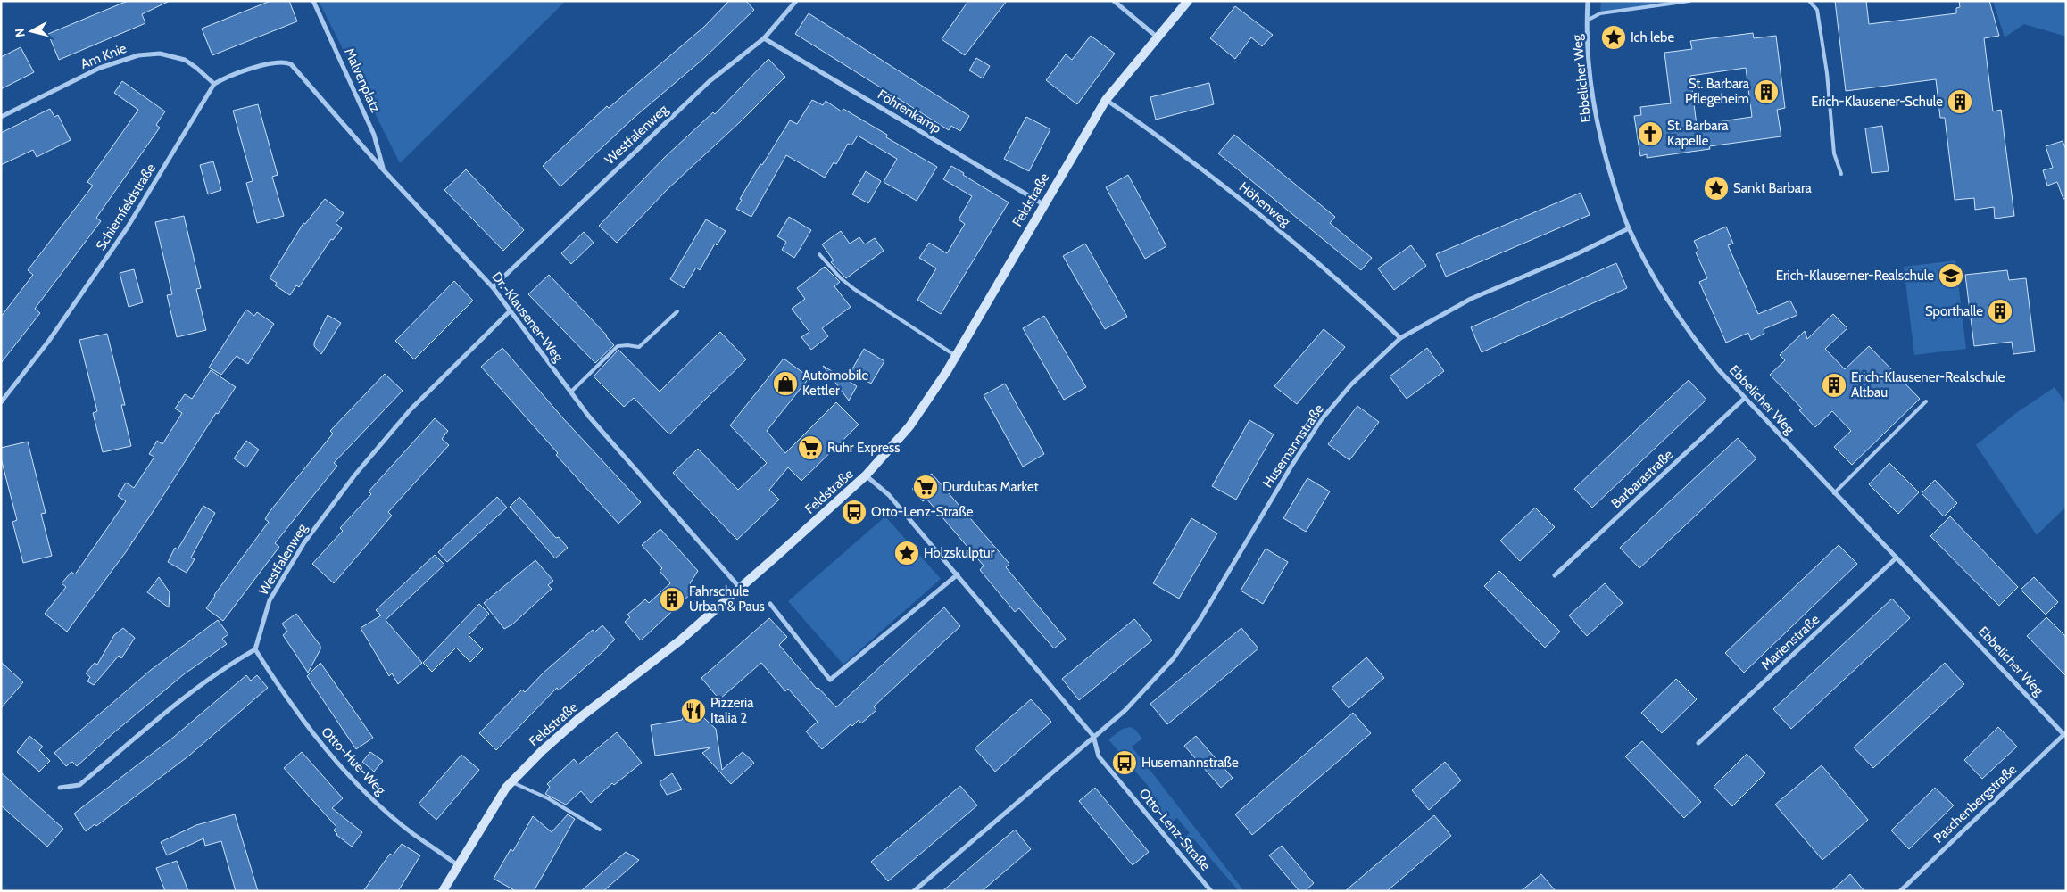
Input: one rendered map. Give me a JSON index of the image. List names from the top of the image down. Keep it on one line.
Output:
{"streets":{"main road":["Feldstraße"],"street":["Am Knie","Ebbelicher Weg","Malvenplatz","Föhrenkamp","Westfalenweg","Höhenweg","Schiernfeldstraße","Dr.-Klausener-Weg","Husemannstraße","Barbarastraße","Marienstraße","Otto-Hue-Weg","Paschenbergstraße","Otto-Lenz-Straße"]},"crossings":[["Am Knie","Schiernfeldstraße"],["Am Knie","Dr.-Klausener-Weg"],["Ebbelicher Weg","Husemannstraße"],["Ebbelicher Weg","Barbarastraße"],["Ebbelicher Weg","Marienstraße"],["Ebbelicher Weg","Paschenbergstraße"],["Malvenplatz","Dr.-Klausener-Weg"],["Föhrenkamp","Westfalenweg"],["Föhrenkamp","Feldstraße"],["Westfalenweg","Dr.-Klausener-Weg"],["Westfalenweg","Otto-Hue-Weg"],["Feldstraße","Höhenweg"],["Feldstraße","Dr.-Klausener-Weg"],["Feldstraße","Otto-Hue-Weg"],["Feldstraße","Otto-Lenz-Straße"],["Höhenweg","Husemannstraße"],["Schiernfeldstraße","Dr.-Klausener-Weg"],["Husemannstraße","Otto-Lenz-Straße"]],"places":{"place":["Ich lebe","Sankt Barbara","Holzskulptur"],"building":["St. Barbara Pflegeheim","Erich-Klausener-Schule","Sporthalle","Erich-Klausener-Realschule Altbau","Fahrschule Urban & Paus"],"church":["St. Barbara Kapelle"],"school or university":["Erich-Klauserner-Realschule"],"shop":["Automobile Kettler"],"supermarket":["Ruhr Express","Durdubas Market"],"bus stop":["Otto-Lenz-Straße","Husemannstraße"],"restaurant":["Pizzeria Italia 2"]},"north":"left"}
